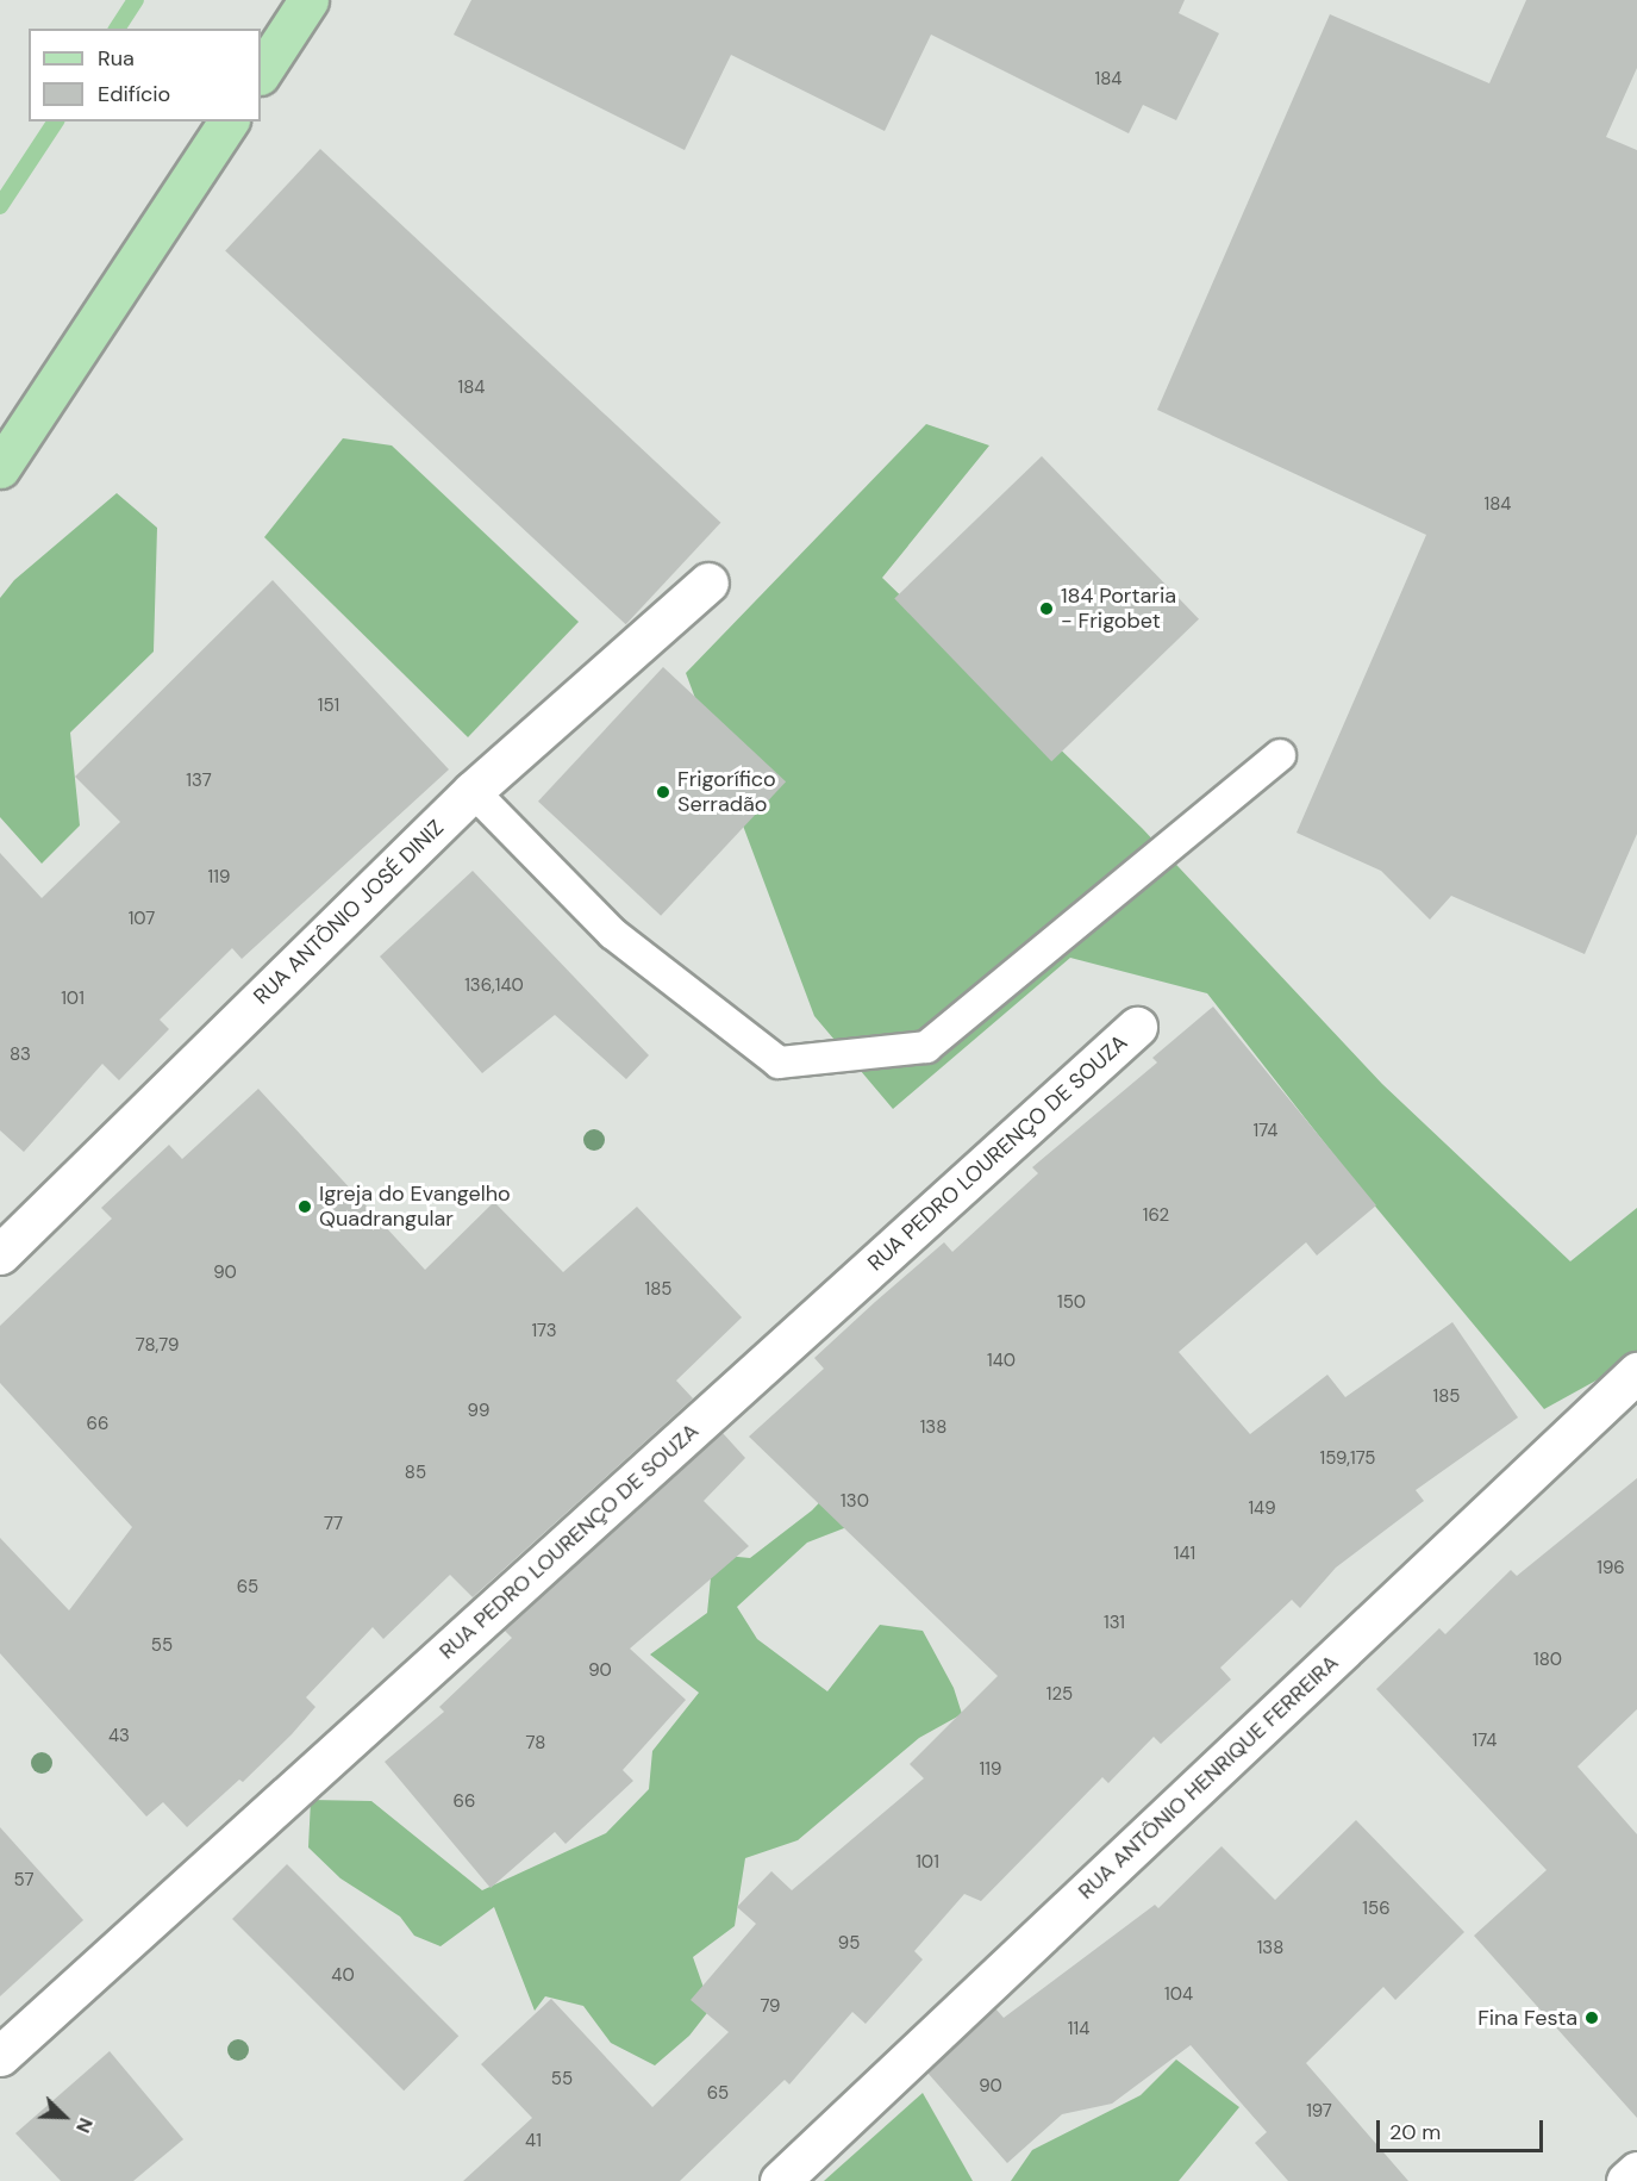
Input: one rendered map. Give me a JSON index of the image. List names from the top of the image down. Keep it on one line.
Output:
{"streets":{"street":["RUA ANTÔNIO JOSÉ DINIZ","RUA PEDRO LOURENÇO DE SOUZA","RUA ANTÔNIO HENRIQUE FERREIRA"]},"places":["184 Portaria - Frigobet","Frigorífico Serradão","Igreja do Evangelho Quadrangular","Fina Festa"],"house_numbers":["184","184","184","151","137","119","107","136,140","101","83","174","162","90","185","150","173","78,79","140","185","99","66","138","159,175","85","130","149","77","141","196","65","131","55","180","90","125","43","174","78","119","66","101","57","156","95","138","40","104","79","114","55","90","65","197","41"],"legend":["Rua","Edifício"],"scale_bar":"20 m","north":"bottom right"}
